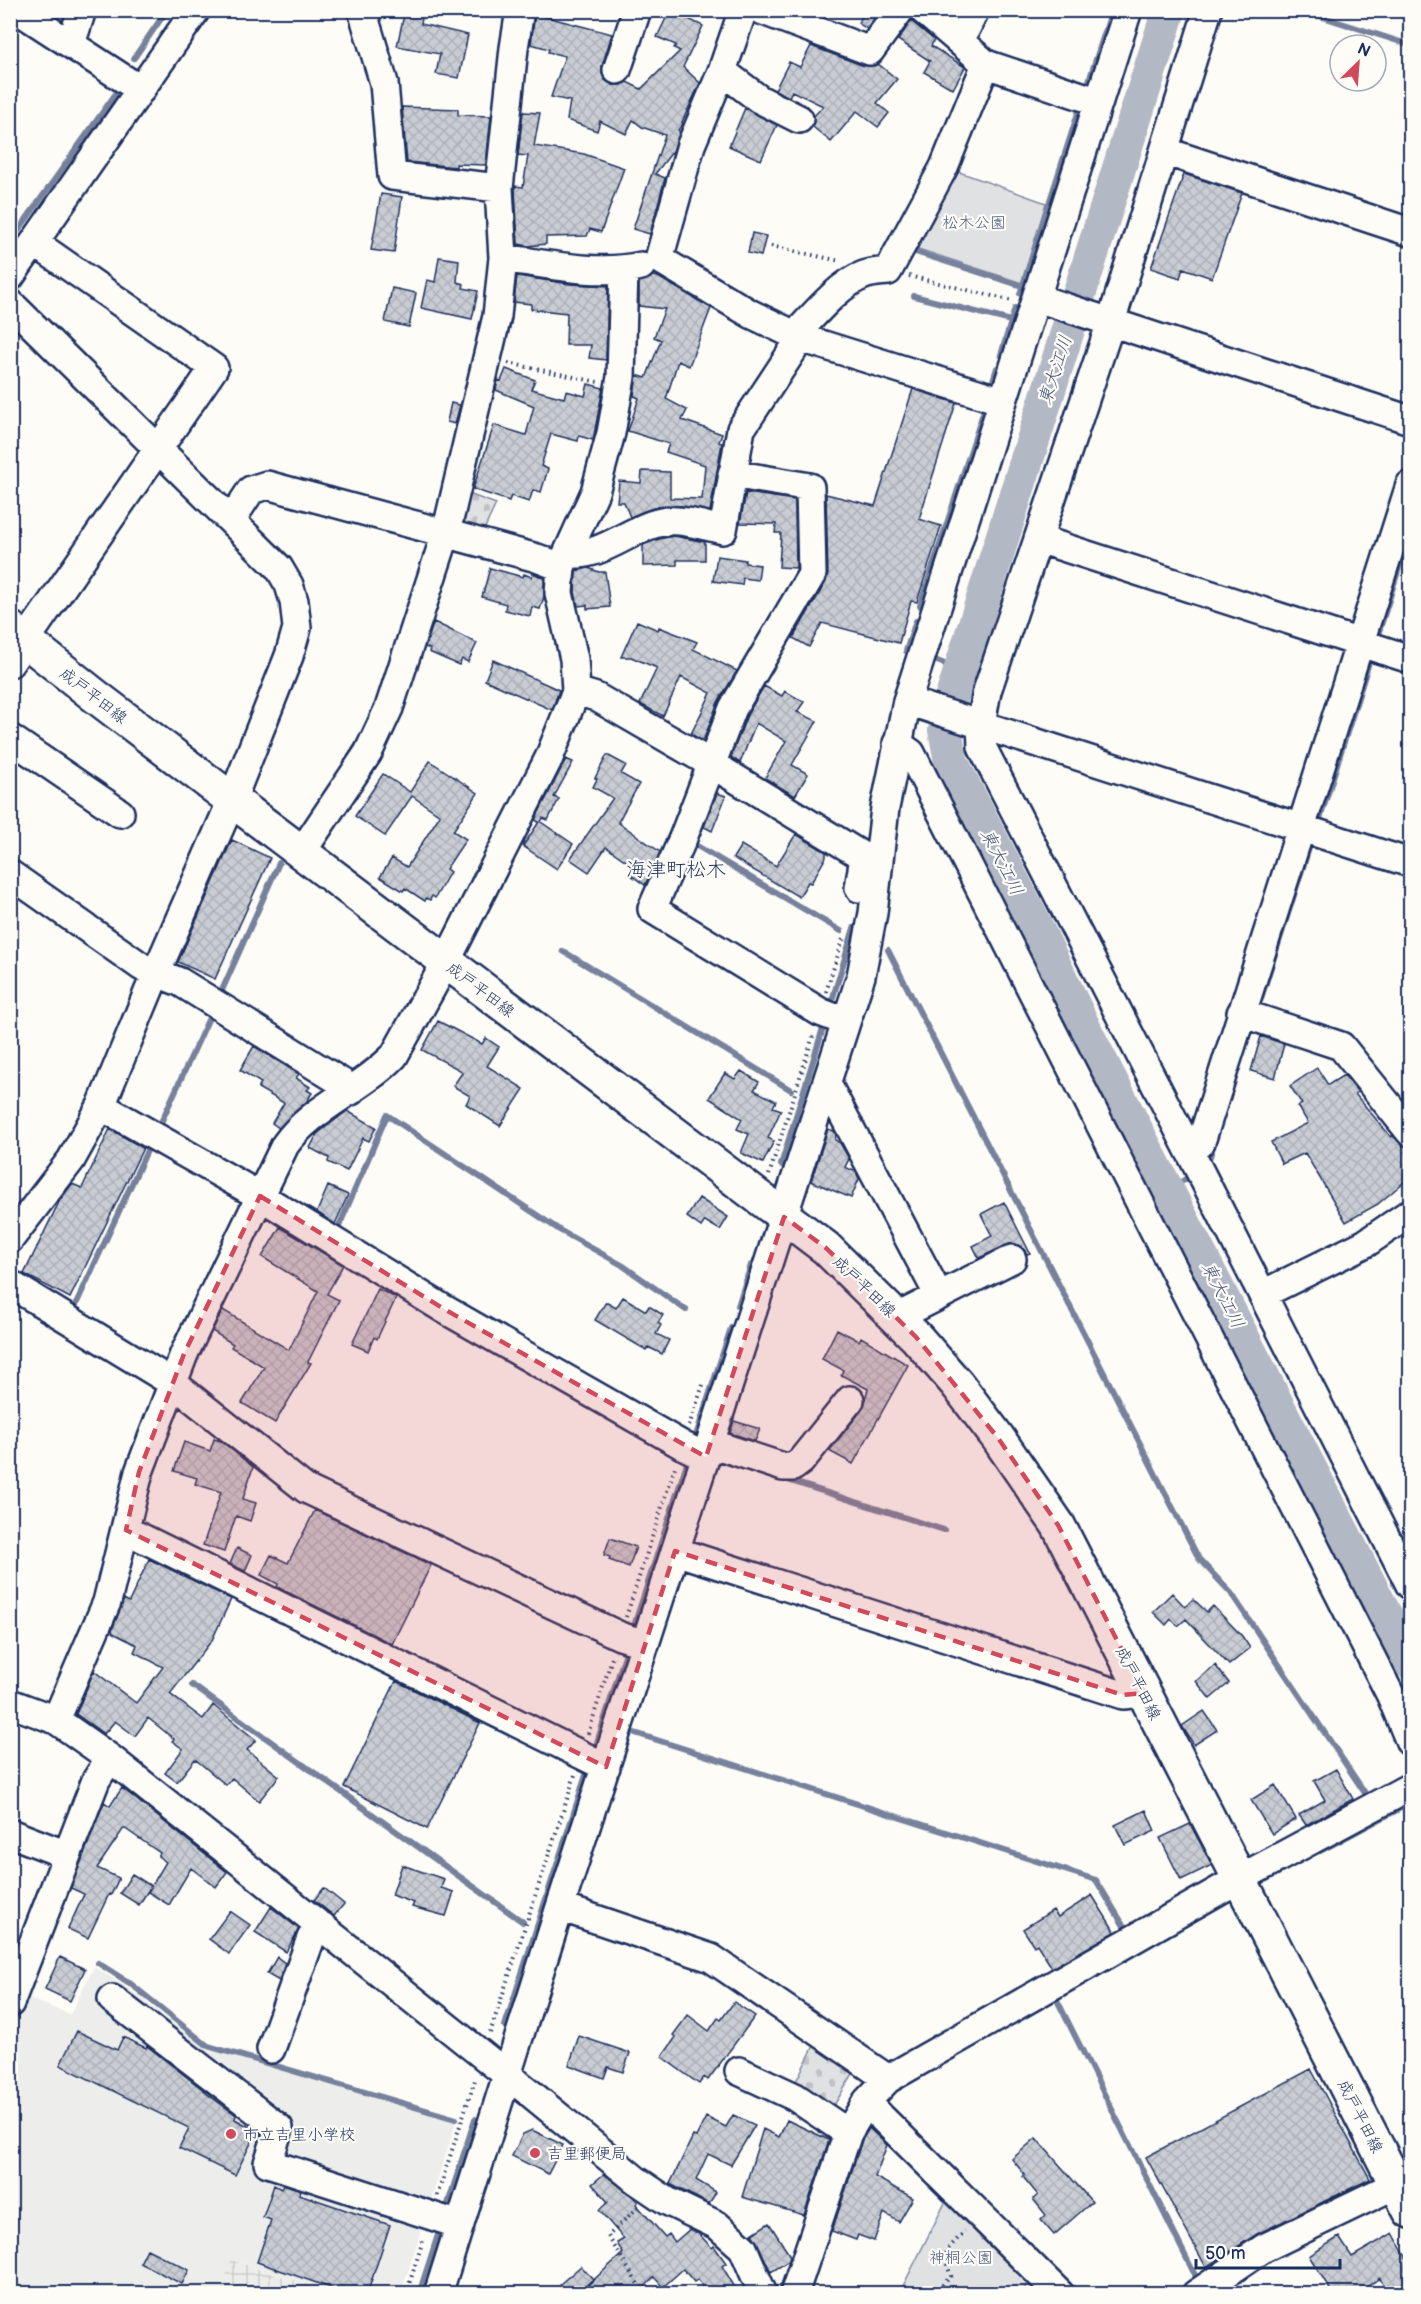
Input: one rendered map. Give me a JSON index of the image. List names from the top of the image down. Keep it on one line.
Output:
{"streets":{"main road":["成戸平田線"]},"districts":["海津町松木"],"water":["東大江川"],"parks":["松木公園","神桐公園"],"places":["市立吉里小学校","吉里郵便局"],"scale_bar":"50 m","north":"top right"}
